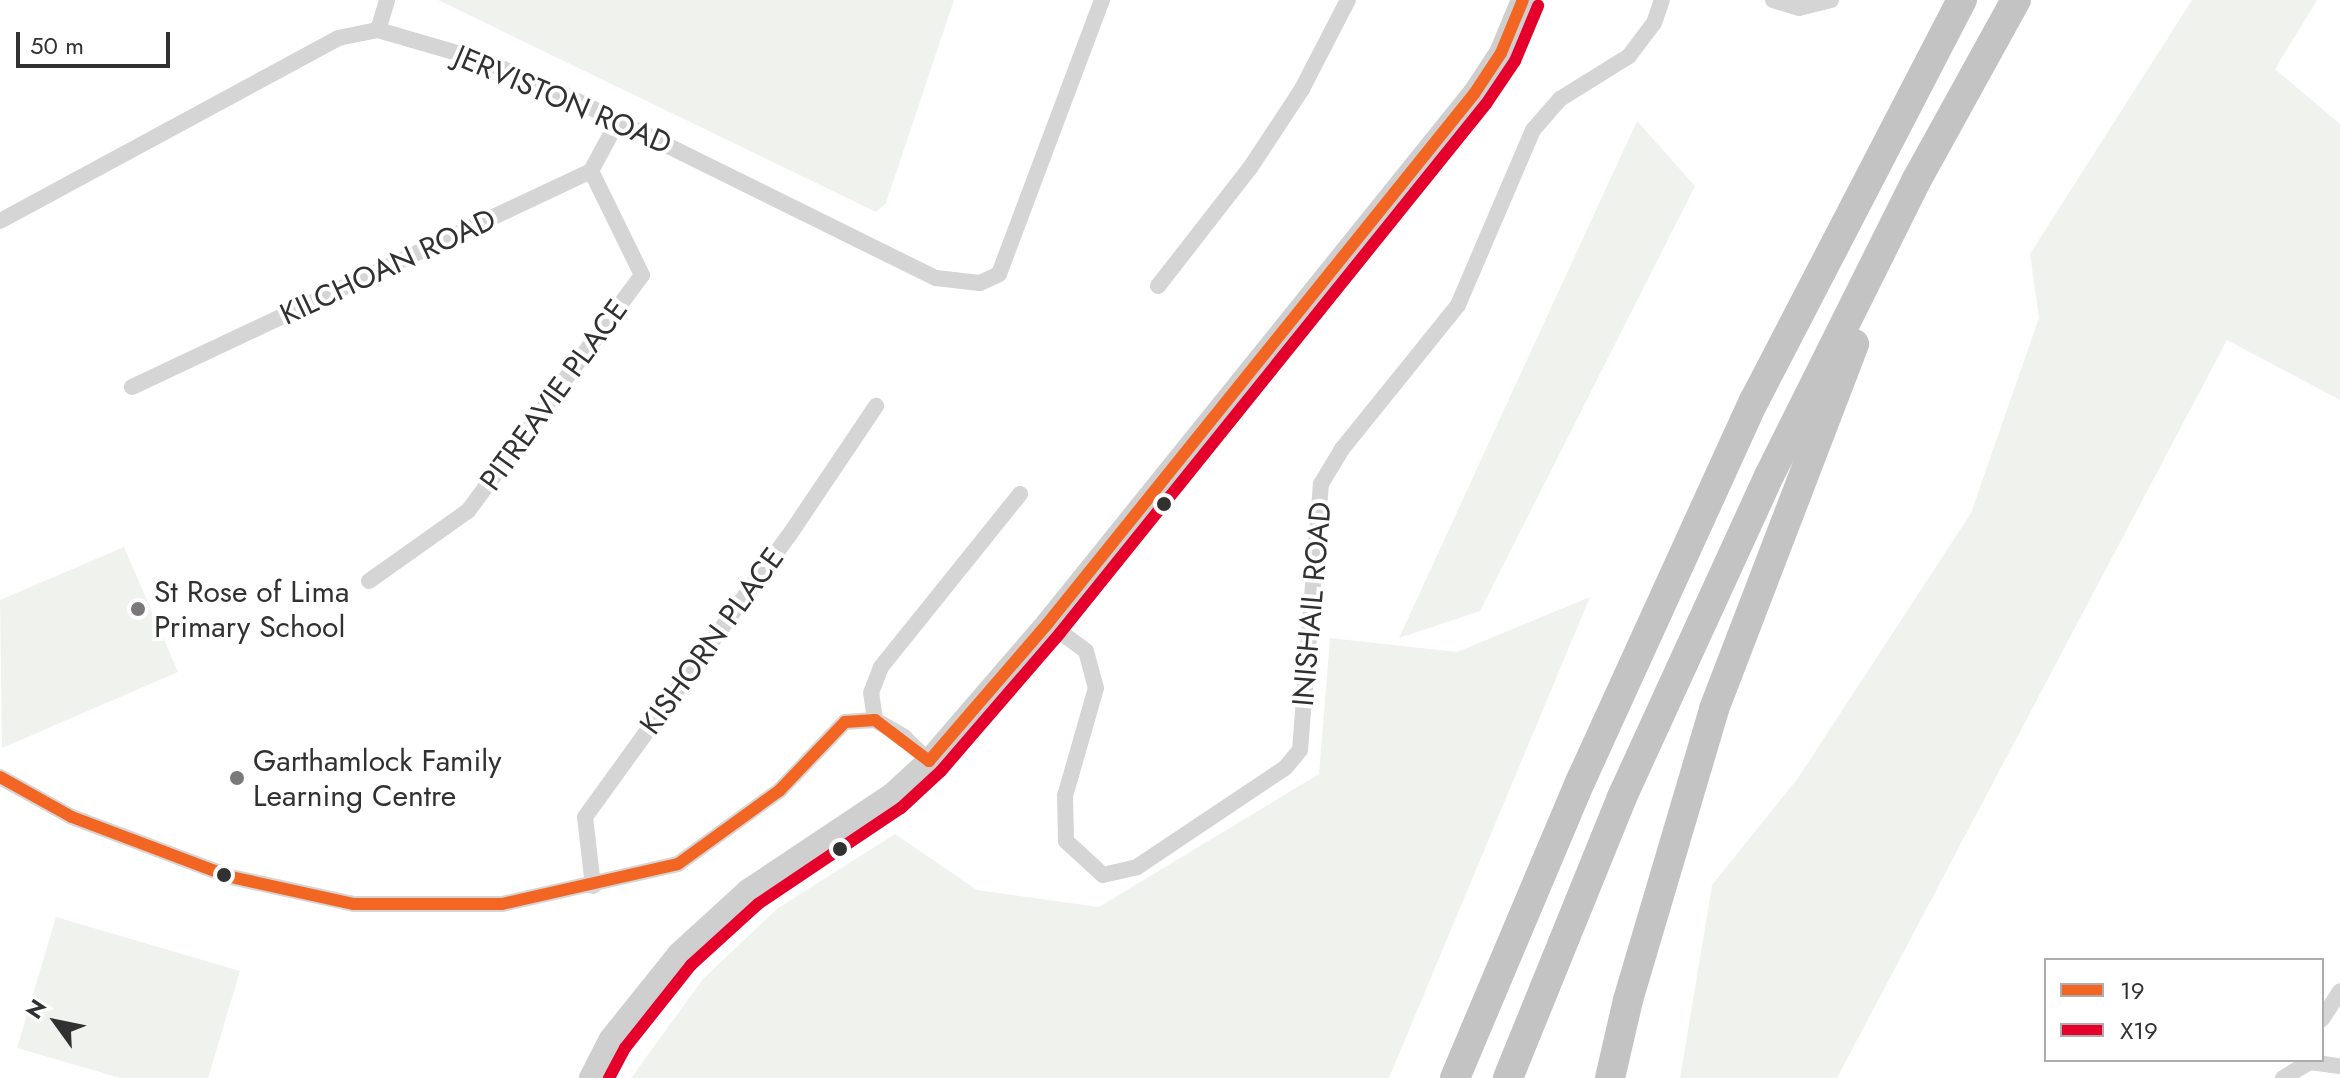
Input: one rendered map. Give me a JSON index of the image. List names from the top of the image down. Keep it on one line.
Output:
{"streets":{"street":["JERVISTON ROAD","KILCHOAN ROAD","PITREAVIE PLACE","INISHAIL ROAD","KISHORN PLACE"]},"crossings":[["KILCHOAN ROAD","PITREAVIE PLACE"]],"places":["St Rose of Lima Primary School","Garthamlock Family Learning Centre"],"lines":["transit line 19","transit line X19"],"legend":["19","X19"],"scale_bar":"50 m","north":"top left"}
